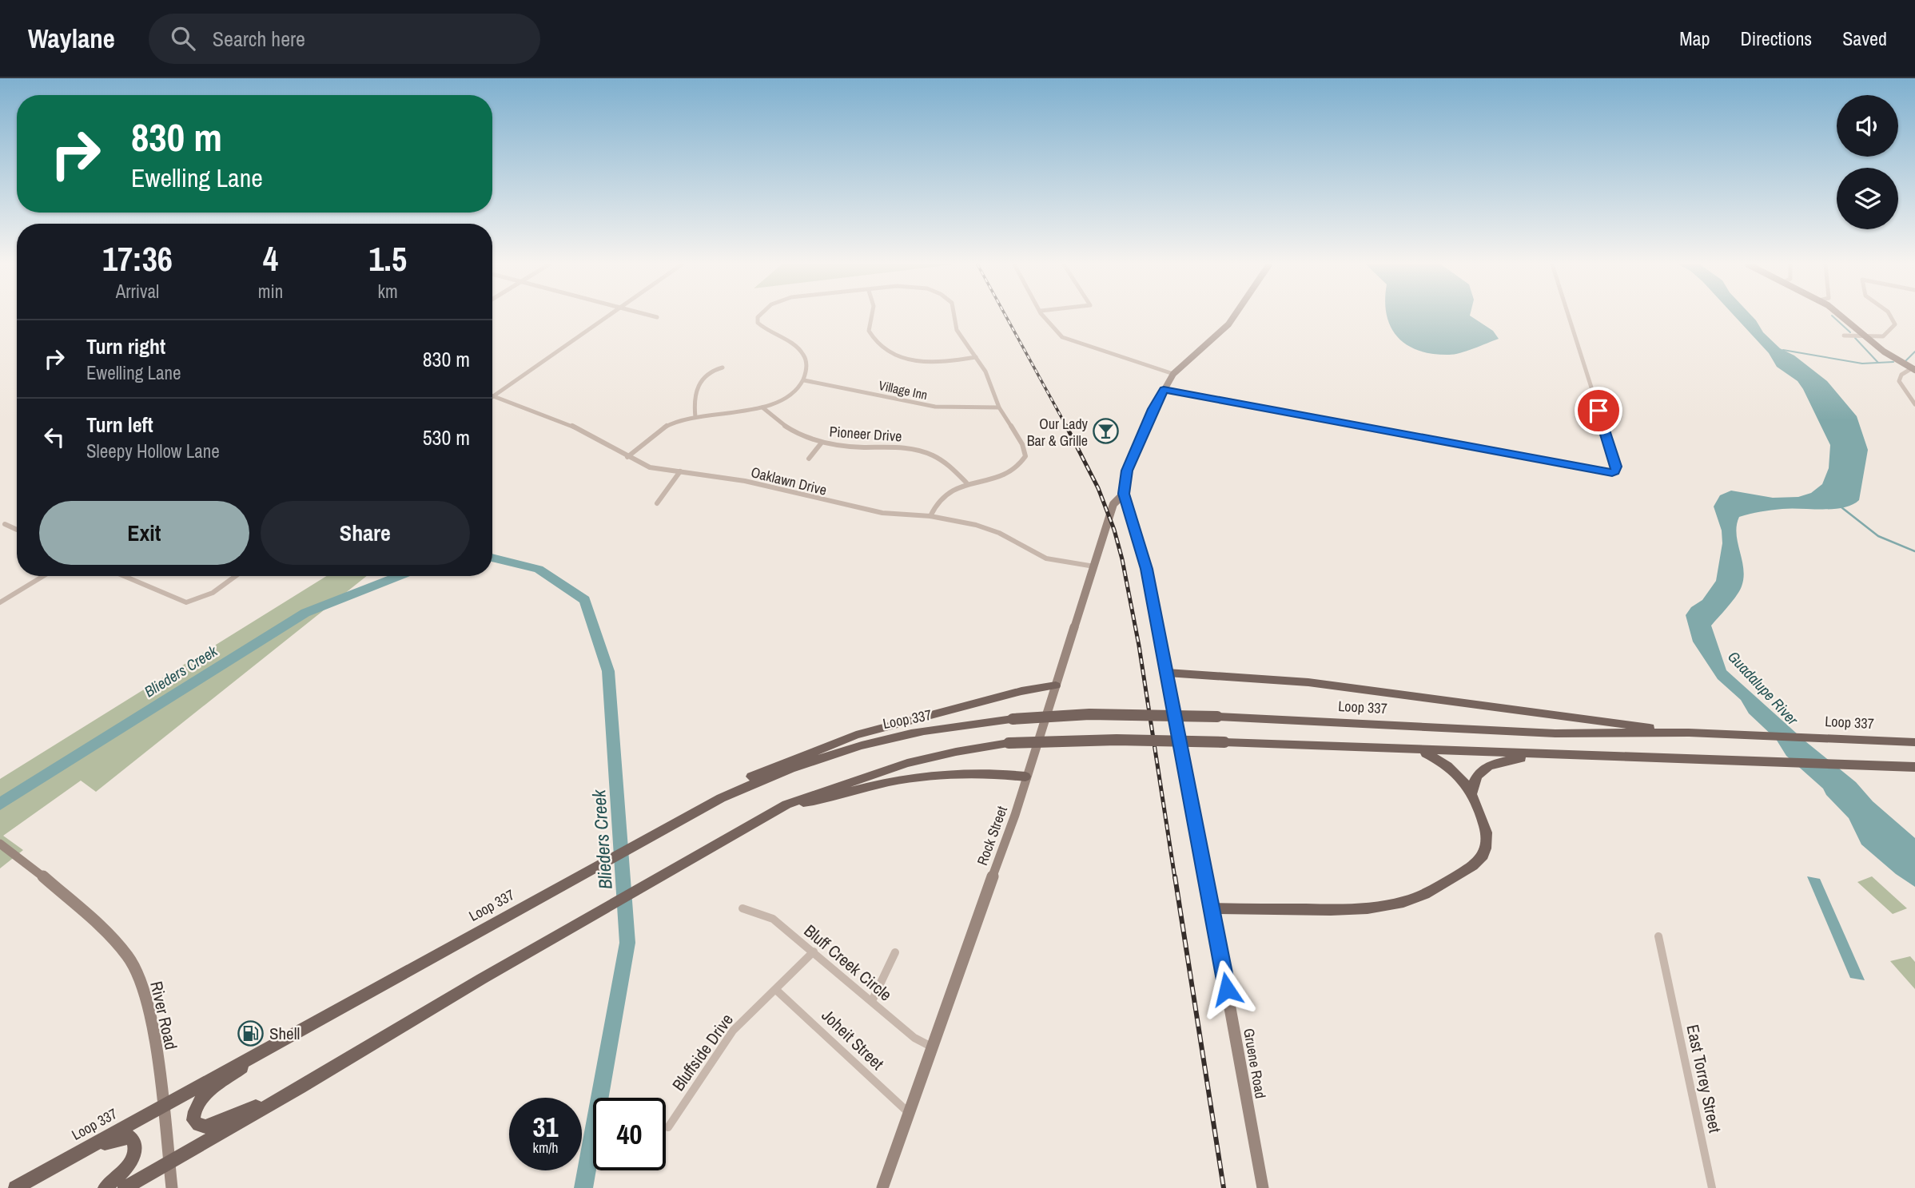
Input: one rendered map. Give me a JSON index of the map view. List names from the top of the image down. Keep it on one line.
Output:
{"streets":{"main road":["Loop 337"],"street":["Village Inn","Pioneer Drive","Oaklawn Drive","Rock Street","Bluff Creek Circle","River Road","Joheit Street","Bluffside Drive","Gruene Road","East Torrey Street"]},"crossings":[["Oaklawn Drive","Rock Street"],["Loop 337","River Road"],["Rock Street","Bluff Creek Circle"],["Rock Street","Joheit Street"],["Rock Street","Gruene Road"],["Bluff Creek Circle","Bluffside Drive"],["Joheit Street","Bluffside Drive"]],"water":["Blieders Creek","Guadalupe River"],"places":{"bar":["Our Lady Bar & Grille"],"fuel station":["Shell"]},"page":{"header":"Waylane","search":"Search here","nav":["Map","Directions","Saved"],"turn":["830 m","Ewelling Lane"],"eta":["17:36","Arrival","4","min","1.5","km"],"list":[{"name":"Turn right","note":"Ewelling Lane","value":"830 m"},{"name":"Turn left","note":"Sleepy Hollow Lane","value":"530 m"}],"buttons":["Exit","Share"],"speed":"31 km/h","limit":"40"}}
